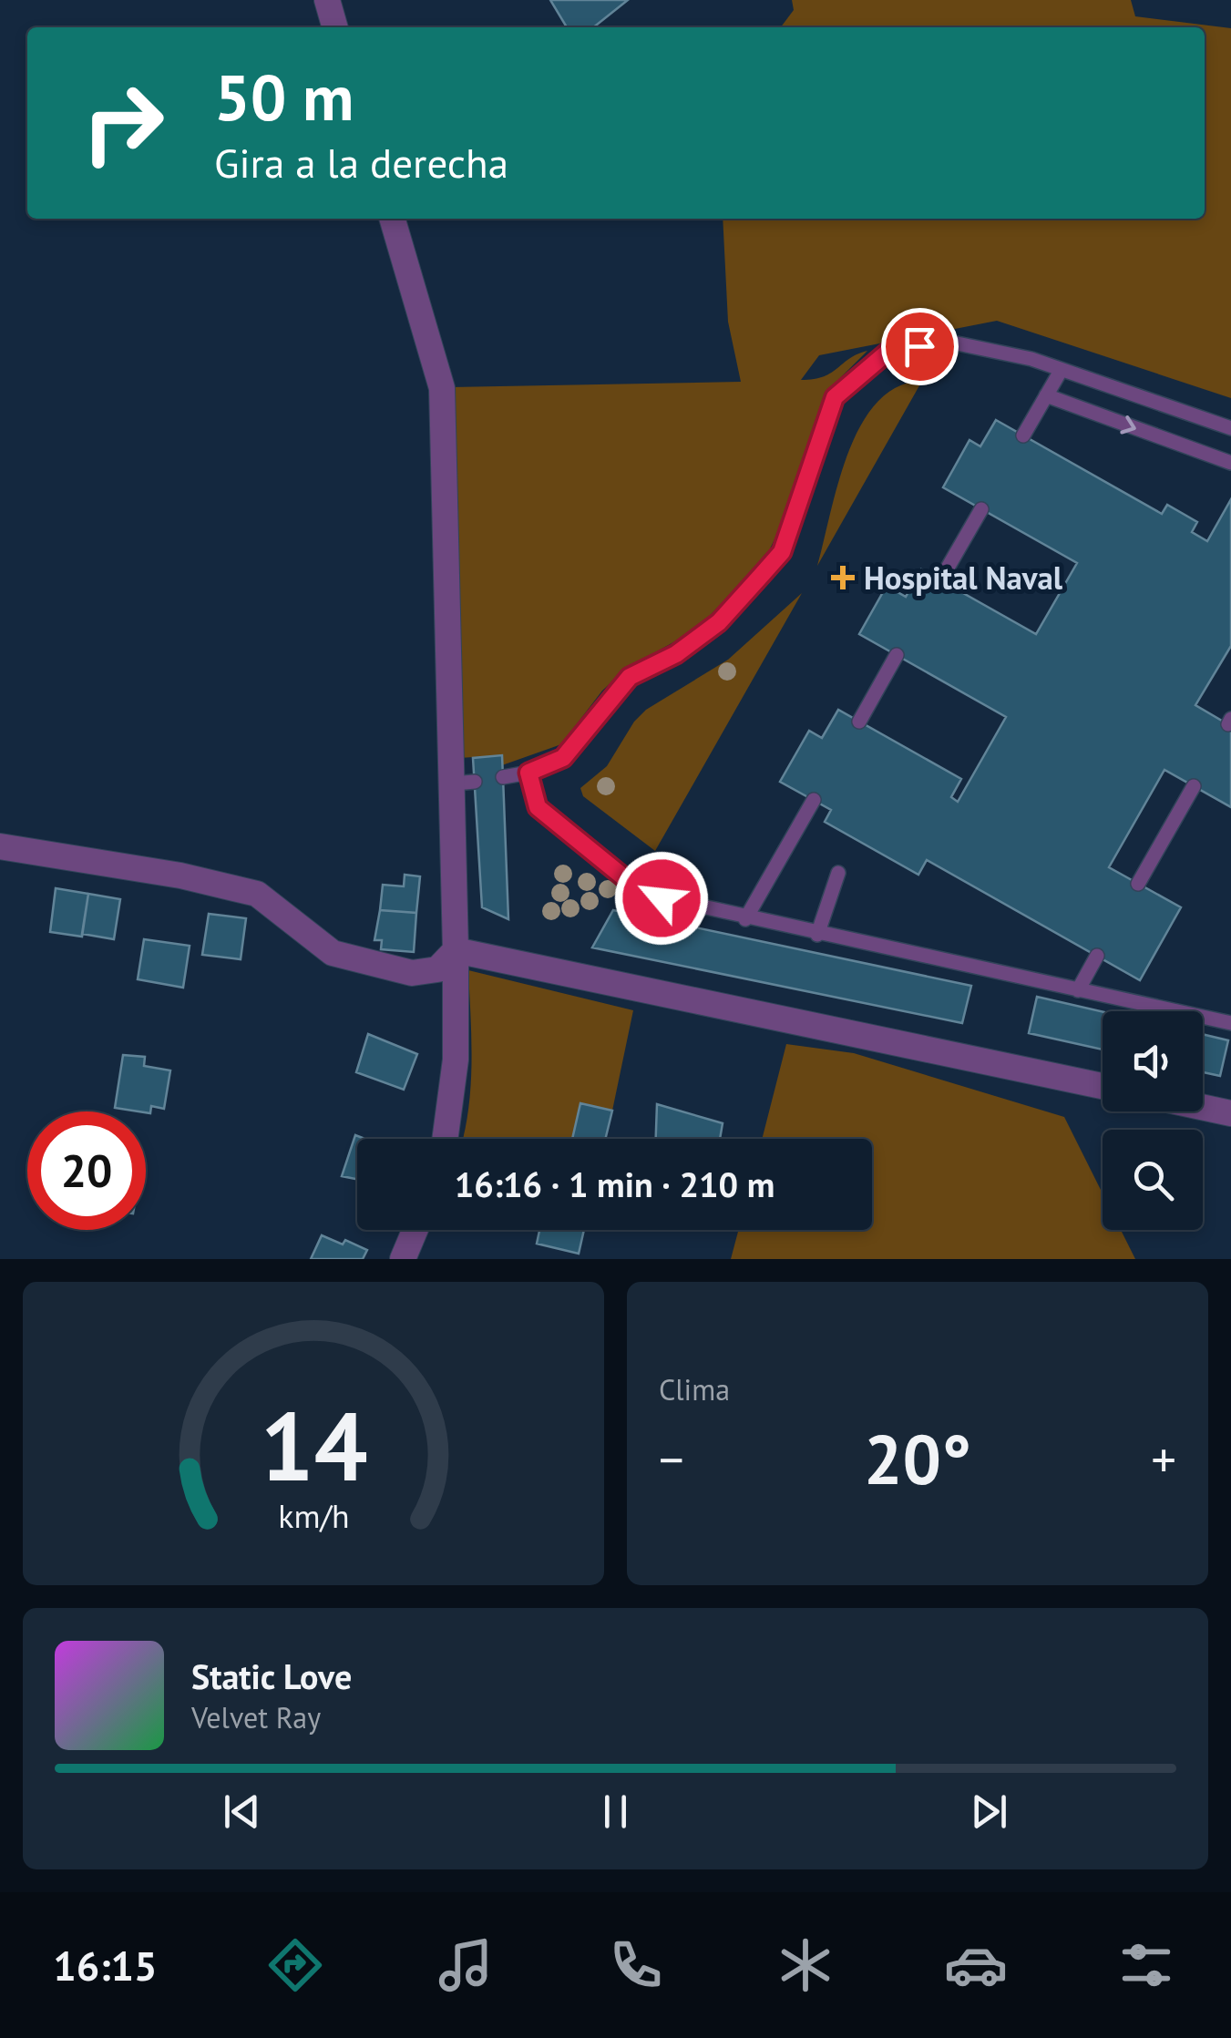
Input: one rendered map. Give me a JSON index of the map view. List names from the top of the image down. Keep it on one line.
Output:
{"places":{"health":["Hospital Naval"]},"page":{"turn":["50 m","Gira a la derecha"],"limit":"20","trip":"16:16 · 1 min · 210 m","tile":"Clima","heat":["−","20°","+"],"song":["Static Love","Velvet Ray"],"tabs":"16:15","gauge":["14","km/h"]}}
